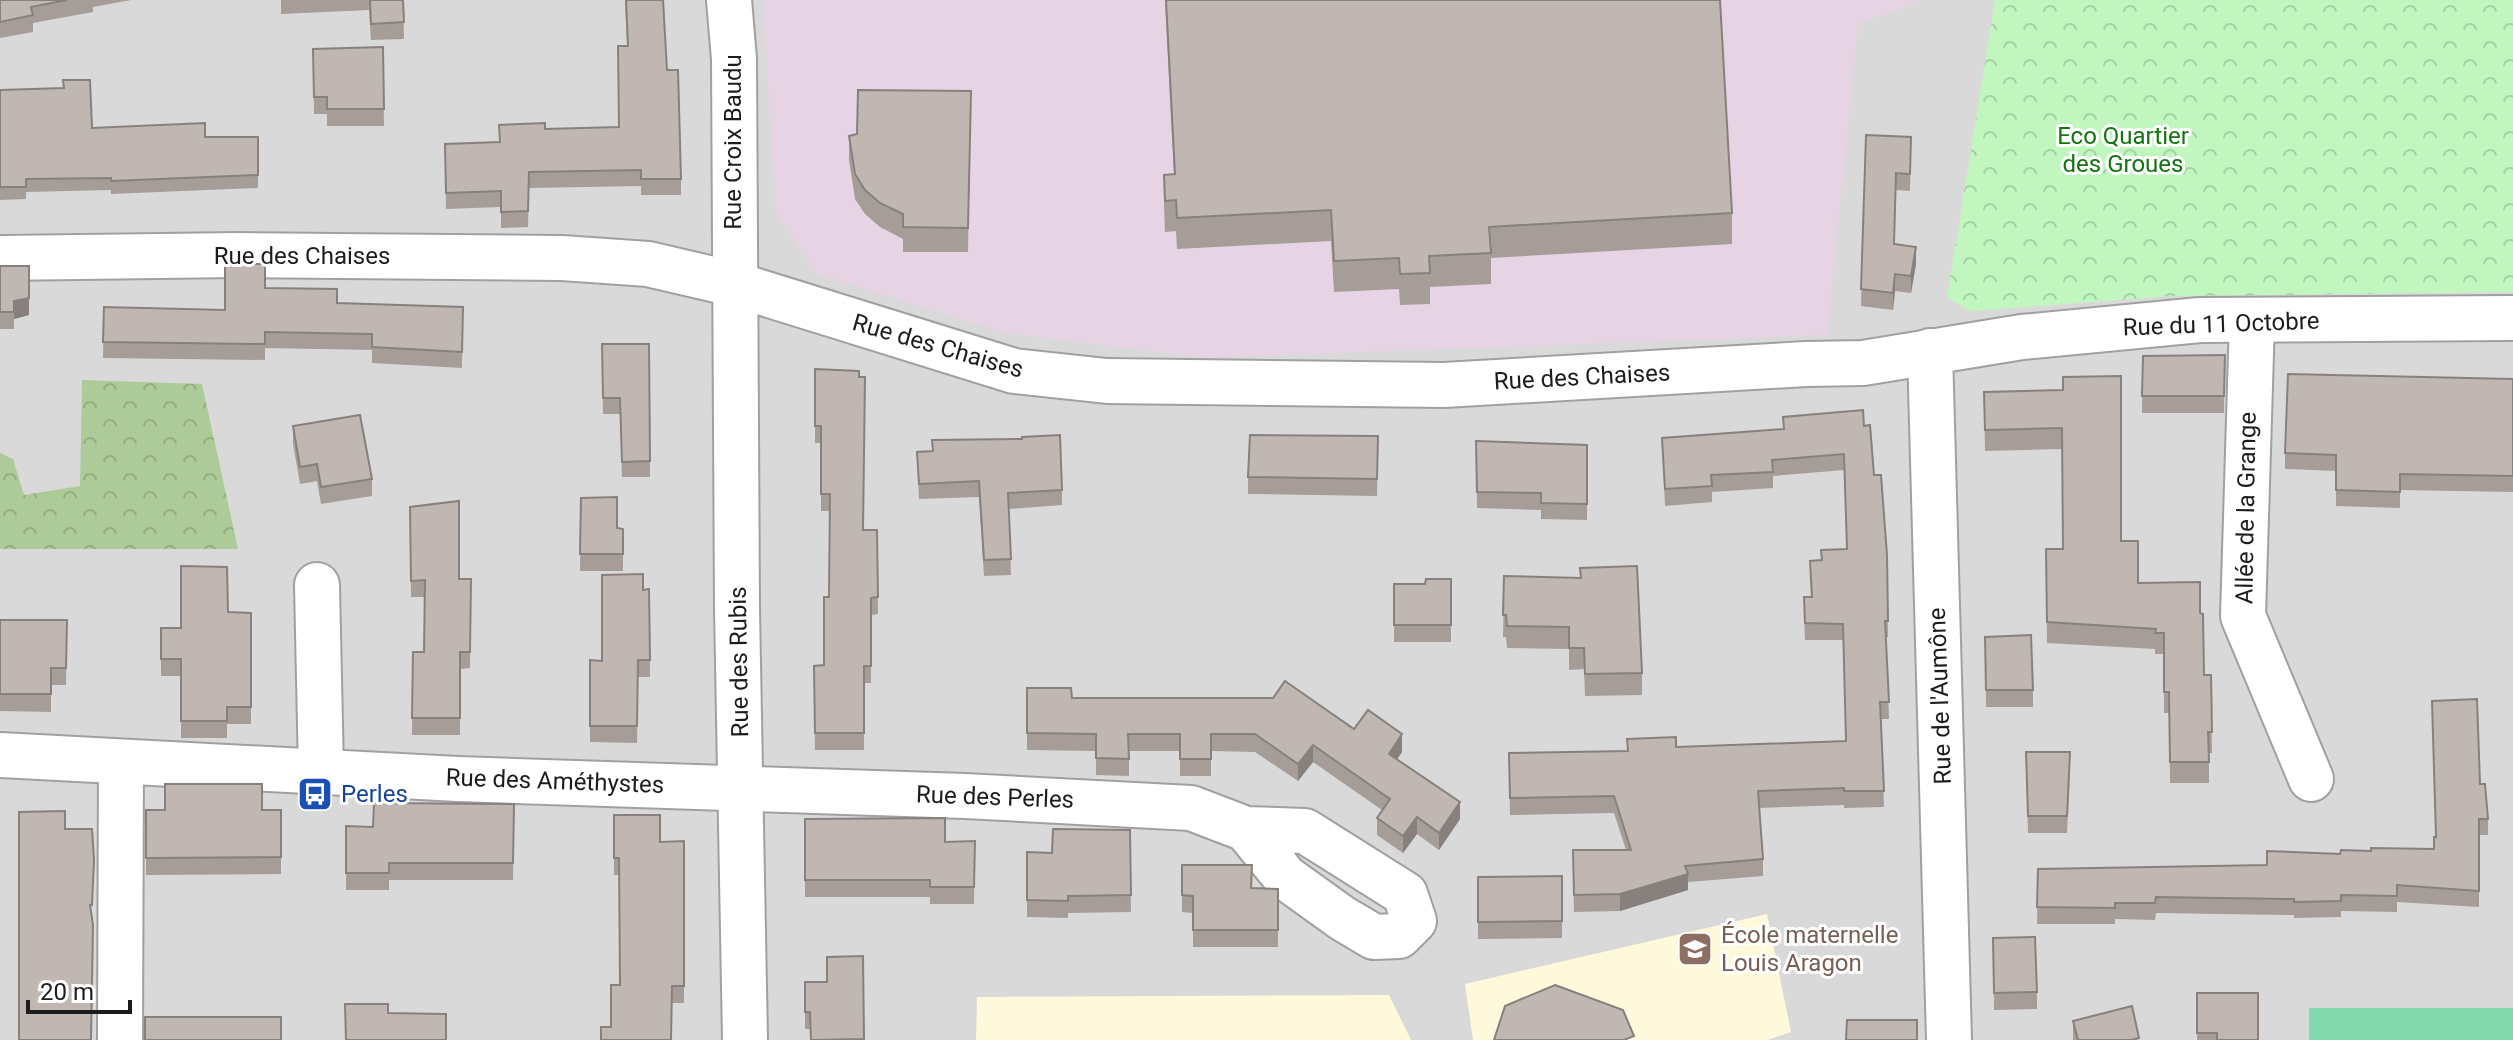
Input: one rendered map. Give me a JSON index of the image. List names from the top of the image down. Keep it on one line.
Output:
{"streets":{"street":["Rue Croix Baudu","Rue des Chaises","Rue du 11 Octobre","Allée de la Grange","Rue des Rubis","Rue de l'Aumône","Rue des Améthystes","Rue des Perles"]},"crossings":[["Rue Croix Baudu","Rue des Chaises"],["Rue Croix Baudu","Rue des Rubis"],["Rue des Chaises","Rue du 11 Octobre"],["Rue des Chaises","Rue des Rubis"],["Rue des Chaises","Rue de l'Aumône"],["Rue du 11 Octobre","Allée de la Grange"],["Rue du 11 Octobre","Rue de l'Aumône"],["Rue des Rubis","Rue des Améthystes"],["Rue des Rubis","Rue des Perles"],["Rue des Améthystes","Rue des Perles"]],"parks":["Eco Quartier des Groues"],"places":{"bus stop":["Perles"],"school or university":["École maternelle Louis Aragon"]},"scale_bar":"20 m"}
